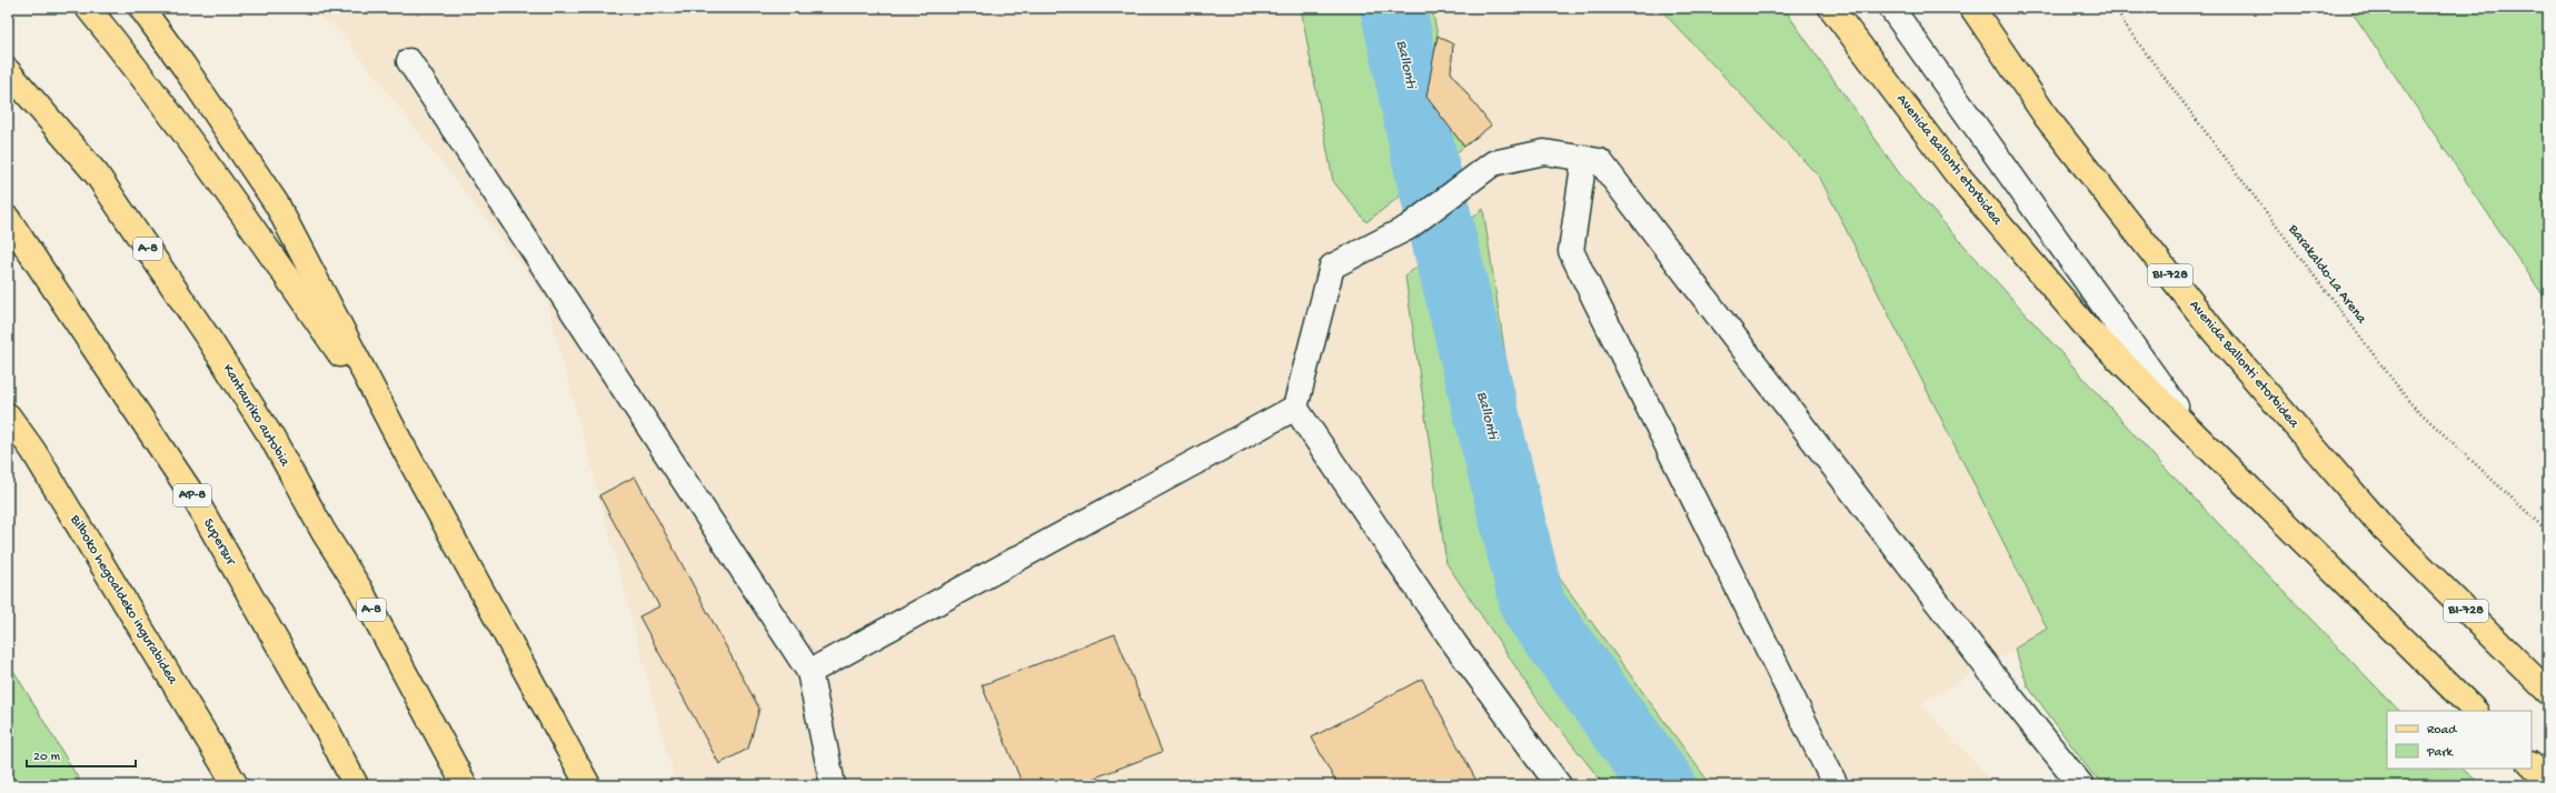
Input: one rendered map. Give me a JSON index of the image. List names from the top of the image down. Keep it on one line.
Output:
{"streets":{"main road":["Avenida Ballonti etorbidea","A-8","BI-728","Kantauriko autobia","AP-8","Supersur","Bilboko hegoaldeko ingurabidea"],"path":["Barakaldo-La Arena"]},"water":["Ballonti"],"legend":["Road","Park"],"scale_bar":"20 m"}
